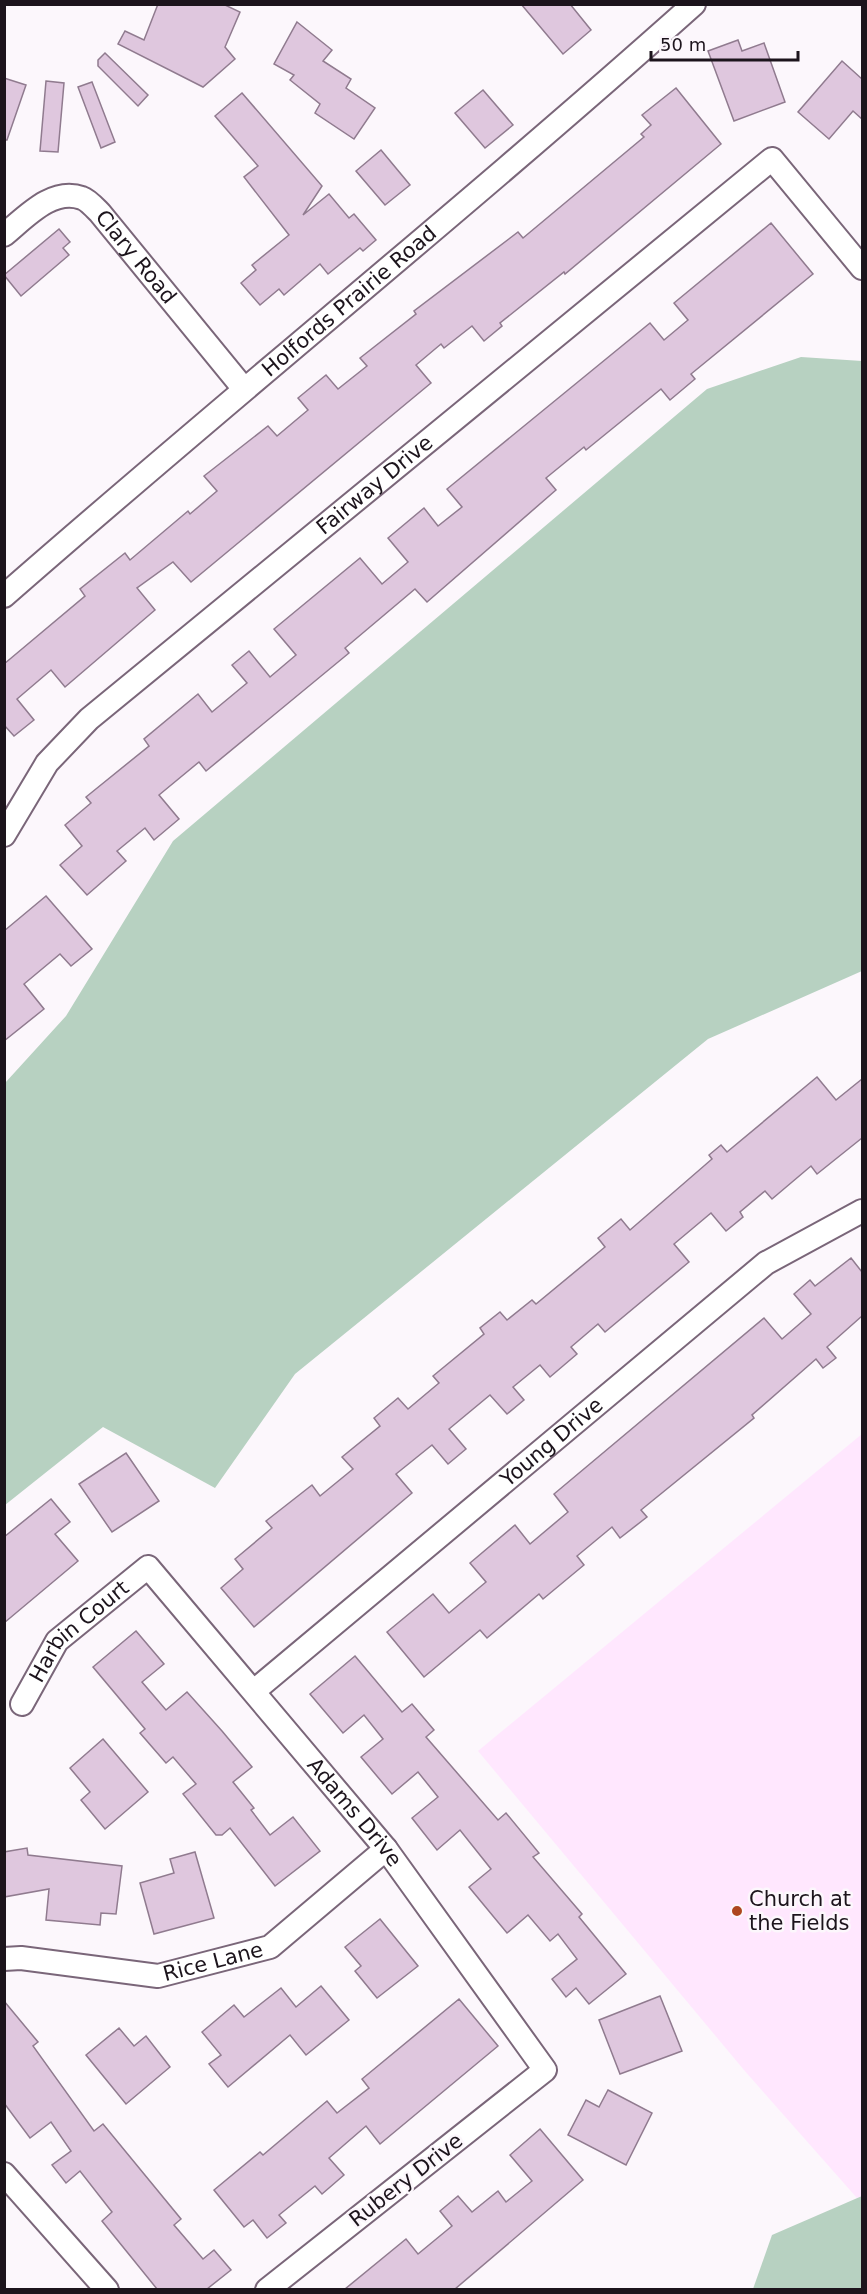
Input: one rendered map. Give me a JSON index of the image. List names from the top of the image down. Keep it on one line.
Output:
{"streets":{"street":["Clary Road","Holfords Prairie Road","Fairway Drive","Young Drive","Harbin Court","Adams Drive","Rice Lane","Rubery Drive"]},"crossings":[["Clary Road","Holfords Prairie Road"],["Young Drive","Adams Drive"],["Harbin Court","Adams Drive"],["Adams Drive","Rice Lane"],["Adams Drive","Rubery Drive"]],"places":["Church at the Fields"],"scale_bar":"50 m"}
